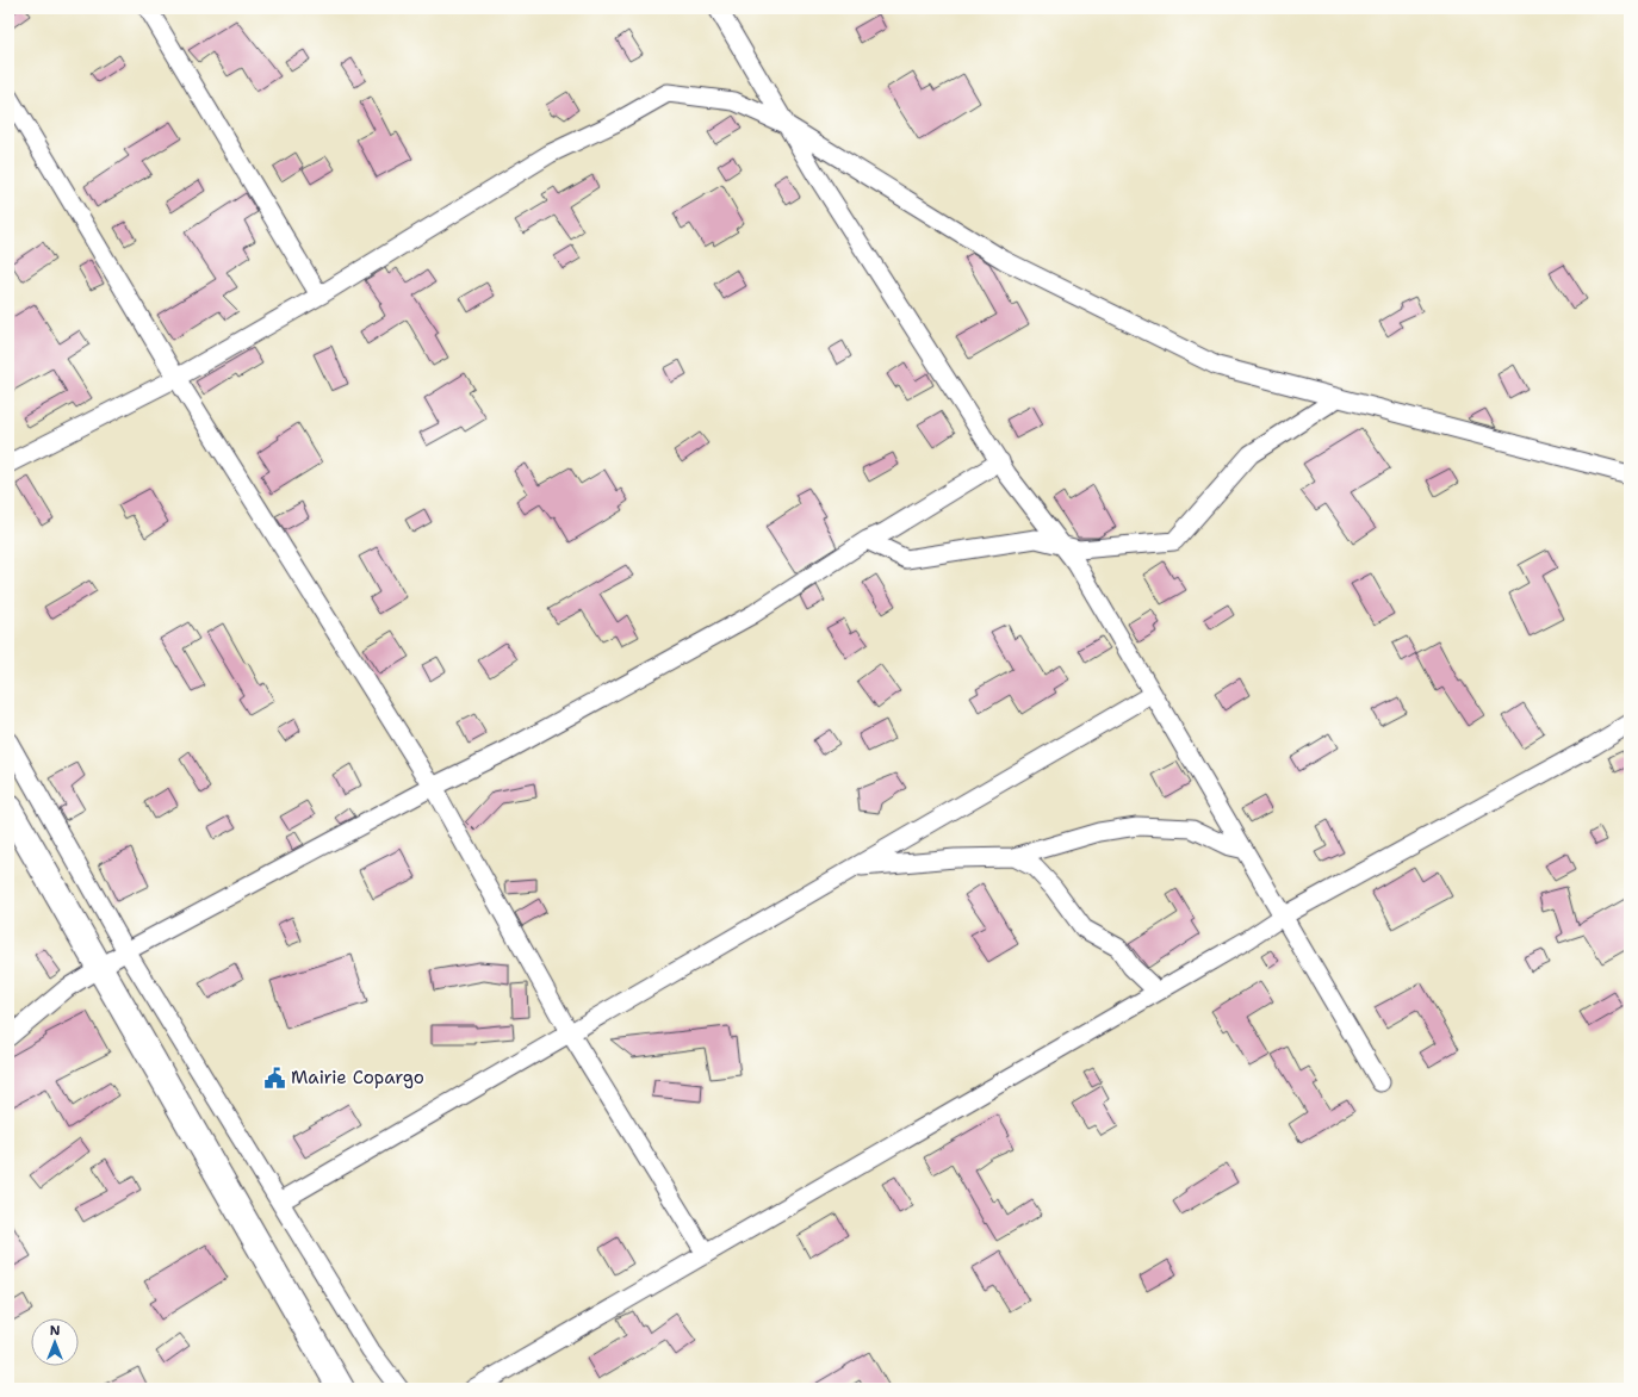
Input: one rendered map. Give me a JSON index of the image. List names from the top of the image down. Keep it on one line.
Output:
{"places":{"public building":["Mairie Copargo"]},"north":"top"}
